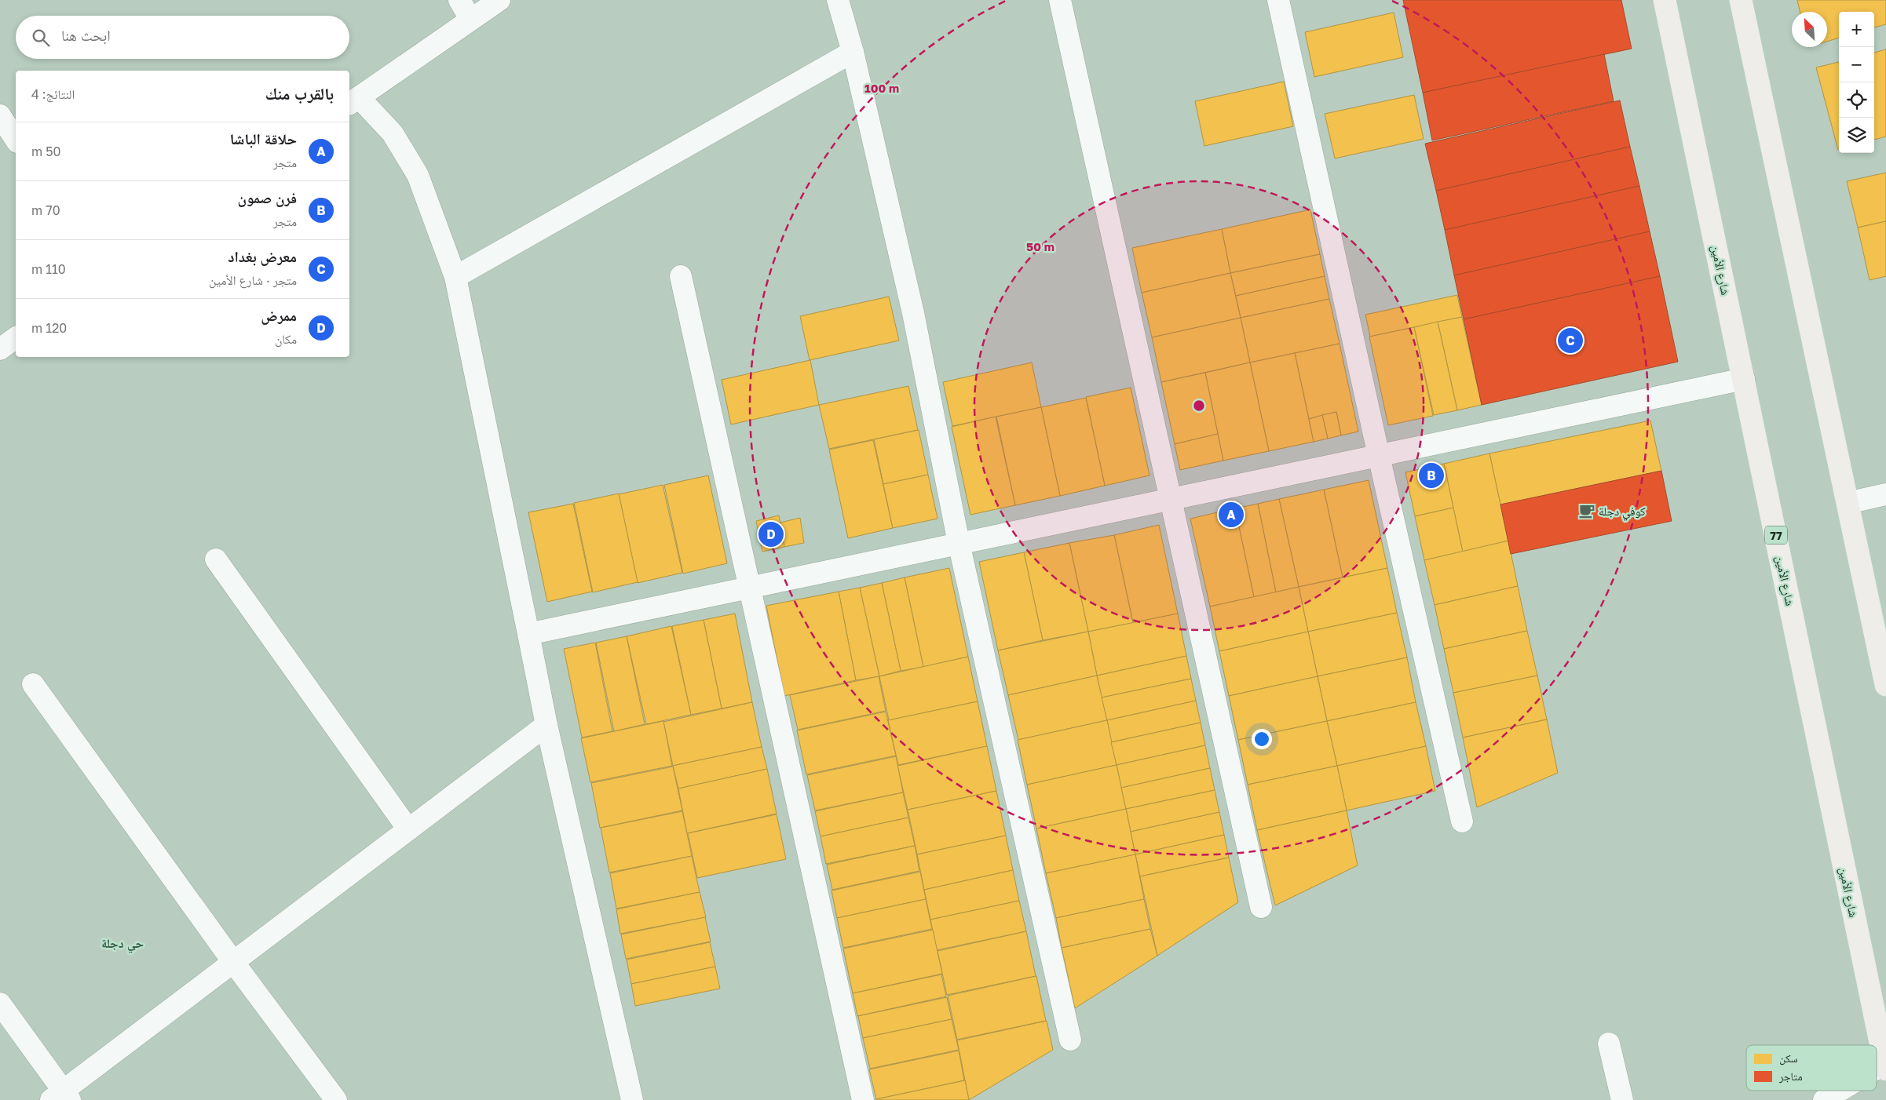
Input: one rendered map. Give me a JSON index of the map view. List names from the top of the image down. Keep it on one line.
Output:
{"streets":{"main road":["شارع الأمين","77"]},"districts":["حي دجلة"],"places":{"cafe":["كوفي دجلة"]},"legend":["سكن","متاجر"],"north":"top left","page":{"map_buttons":["+","−"],"search":"ابحث هنا","heading":["بالقرب منك","النتائج: 4"],"list":[{"mark":"A","name":"حلاقة الباشا","note":"متجر","value":"50 m"},{"mark":"B","name":"فرن صمون","note":"متجر","value":"70 m"},{"mark":"C","name":"معرض بغداد","note":"متجر · شارع الأمين","value":"110 m"},{"mark":"D","name":"ممرض","note":"مكان","value":"120 m"}],"pins":["C","B","A","D"]},"rings":["100 m","50 m"]}
